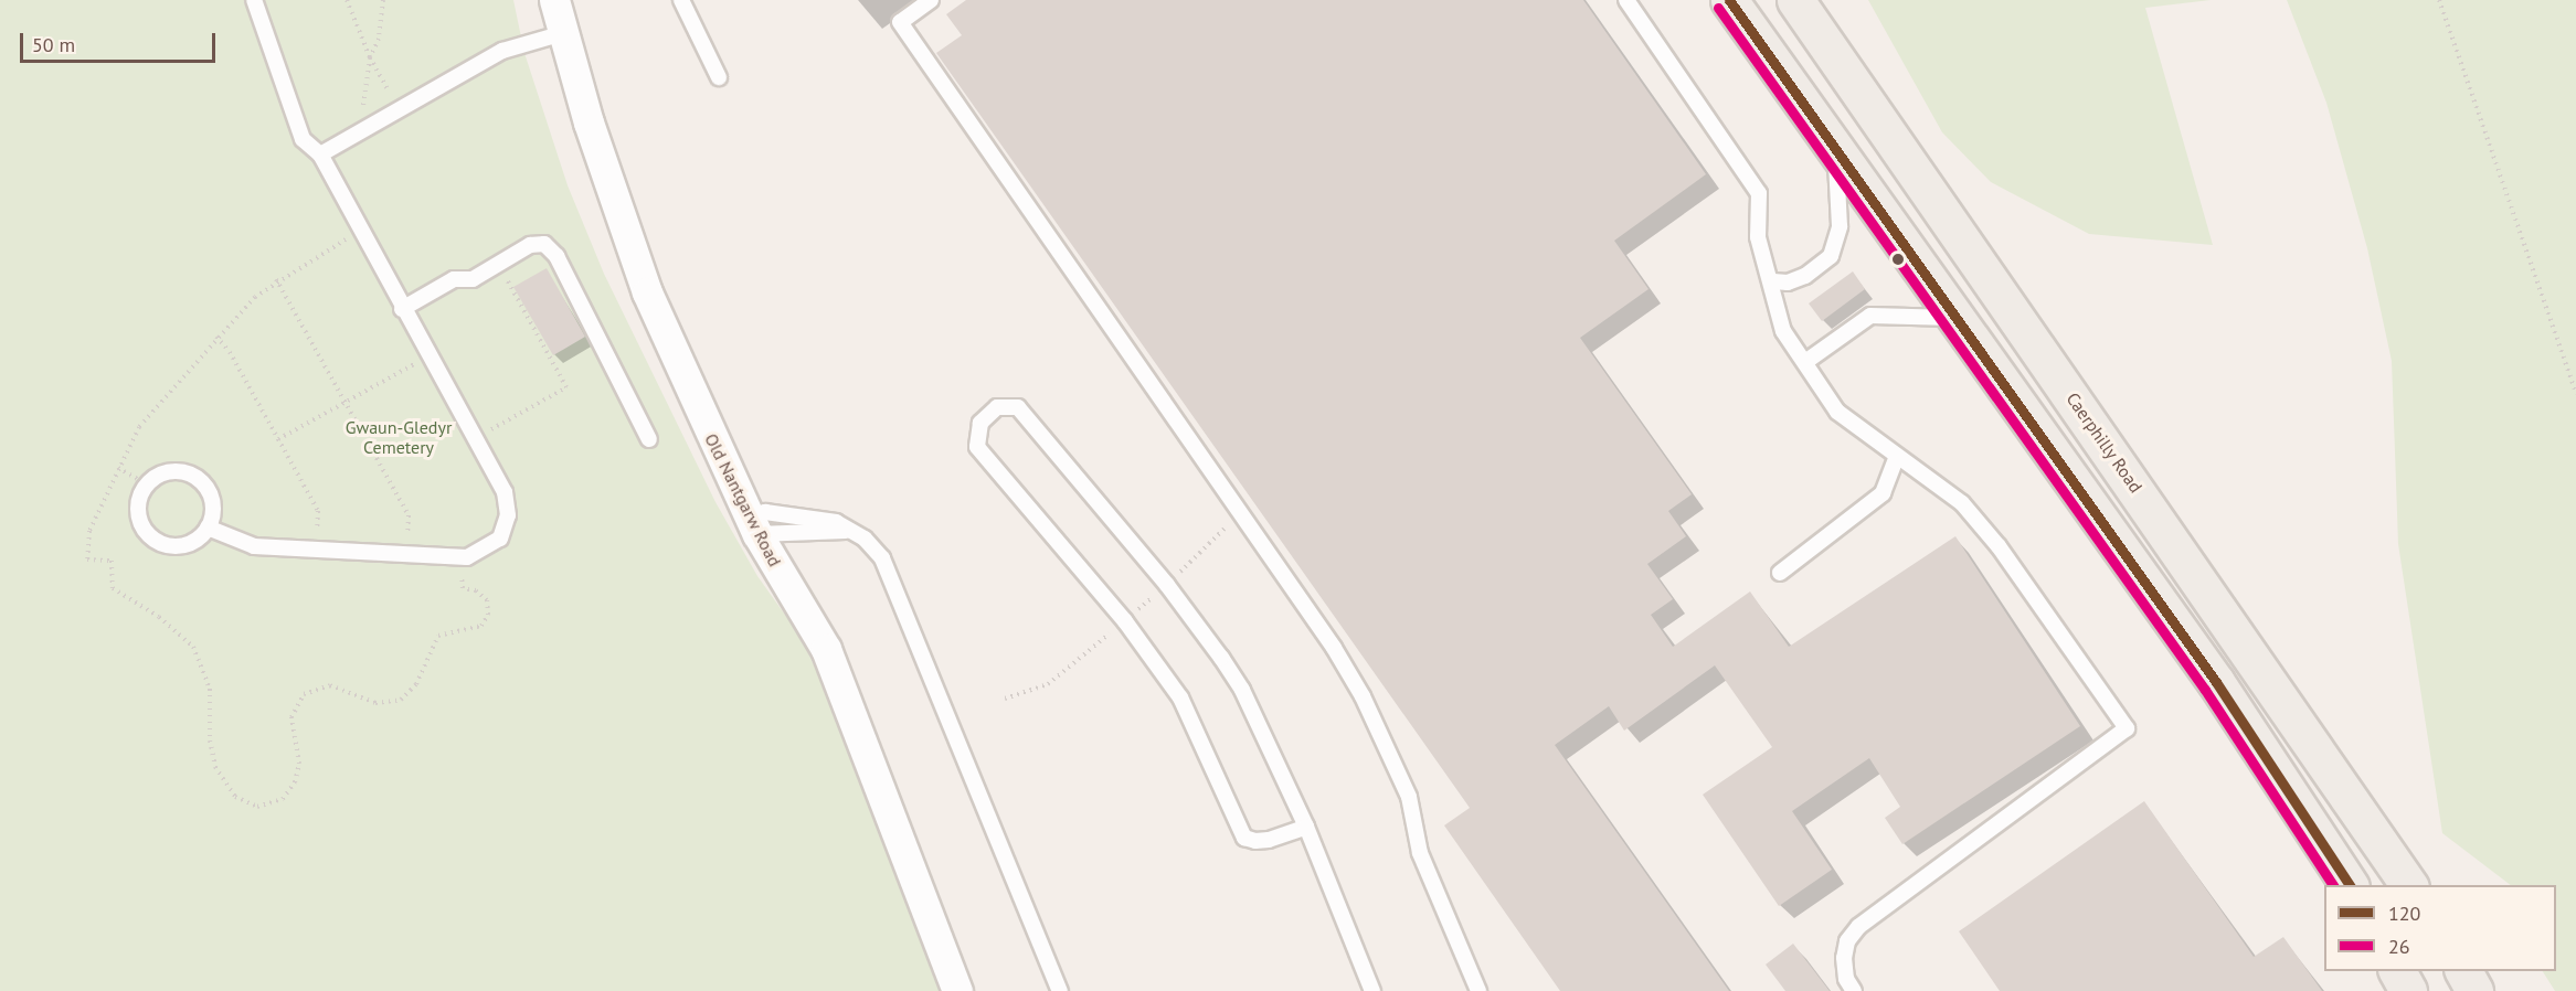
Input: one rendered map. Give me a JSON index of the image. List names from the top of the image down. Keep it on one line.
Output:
{"streets":{"main road":["Caerphilly Road"],"street":["Old Nantgarw Road"]},"parks":["Gwaun-Gledyr Cemetery"],"lines":["transit line 120","transit line 26"],"legend":["120","26"],"scale_bar":"50 m"}
